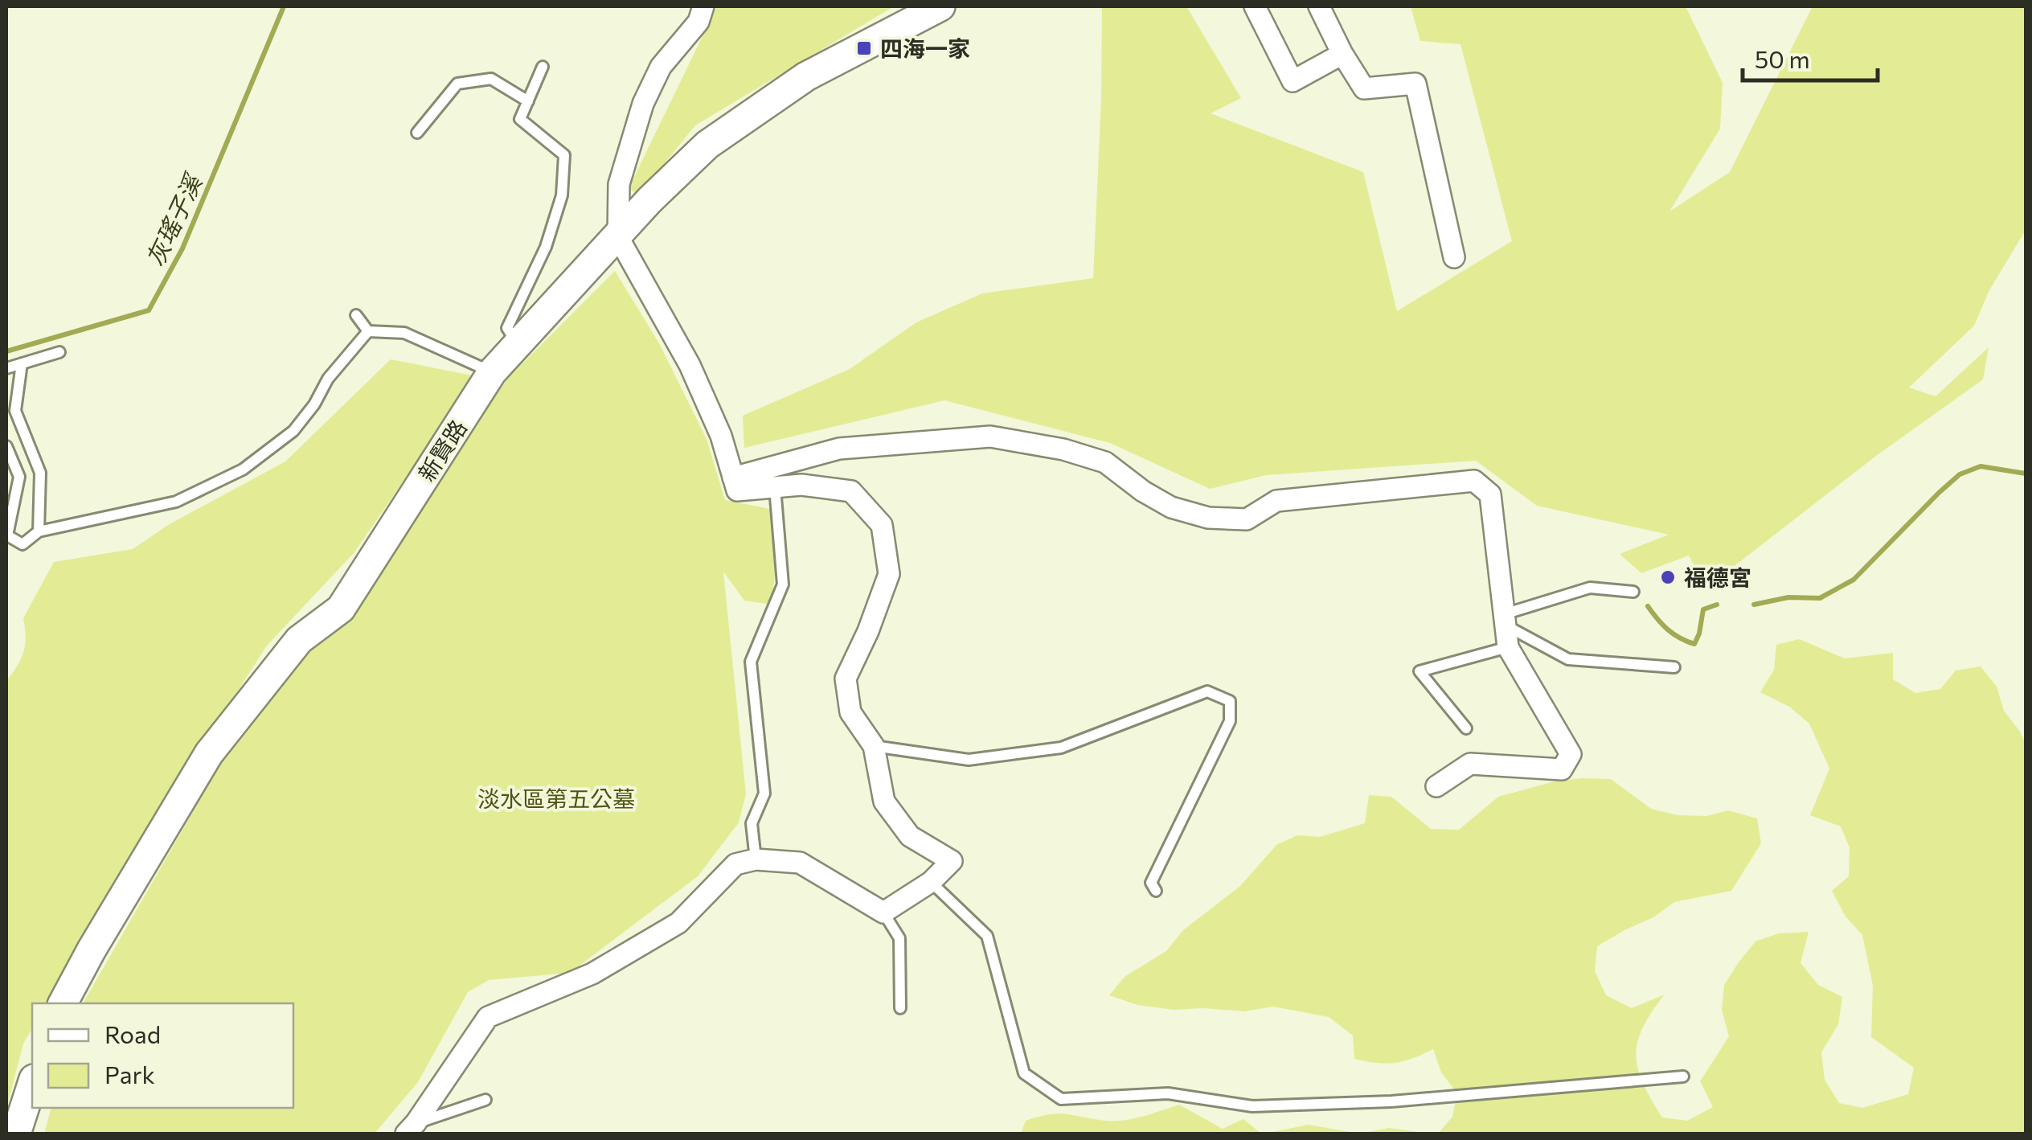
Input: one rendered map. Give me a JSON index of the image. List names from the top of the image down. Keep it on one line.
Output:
{"streets":{"street":["新賢路"]},"water":["灰瑤子溪"],"parks":["淡水區第五公墓"],"places":{"transit":["四海一家"],"other":["福德宮"]},"legend":["Road","Park"],"scale_bar":"50 m"}
